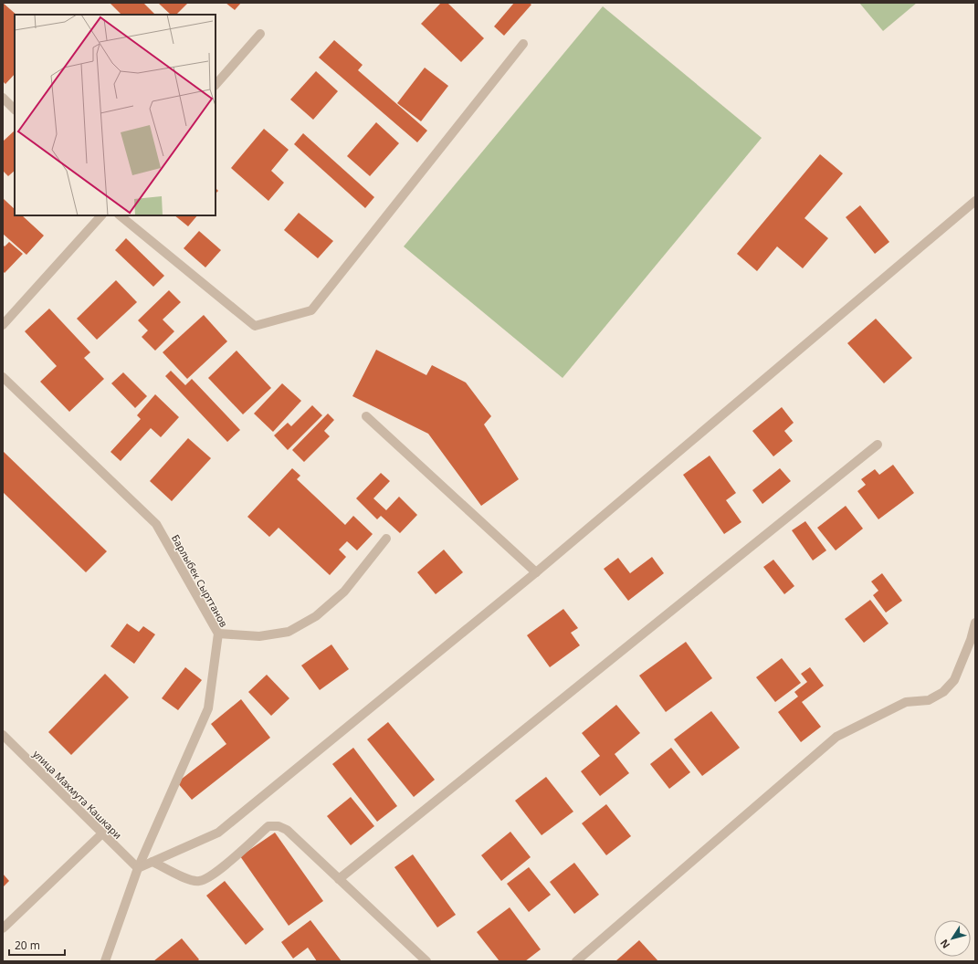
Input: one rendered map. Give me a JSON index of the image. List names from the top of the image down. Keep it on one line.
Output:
{"streets":{"street":["Барлыбек Сырттанов","улица Махмута Кашкари"]},"crossings":[["Барлыбек Сырттанов","улица Махмута Кашкари"]],"scale_bar":"20 m","north":"bottom left"}
